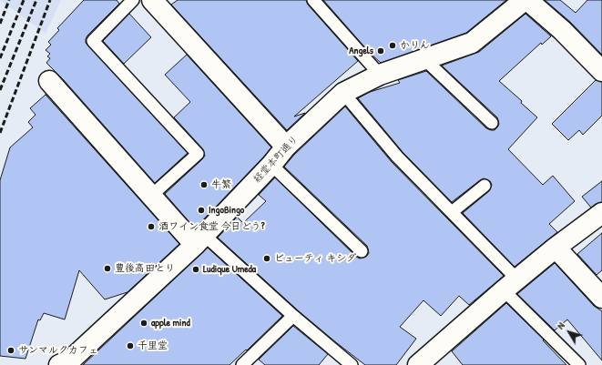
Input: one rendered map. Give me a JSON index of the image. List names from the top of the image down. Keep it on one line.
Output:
{"streets":{"street":["経堂本町通り"]},"places":["かりん","Angels","牛繁","IngoBingo","酒ワイン食堂 今日どう?","ビューティ キシダ","豊後高田とり","Ludique Umeda","apple mind","千里堂","サンマルクカフェ"],"north":"top left"}
